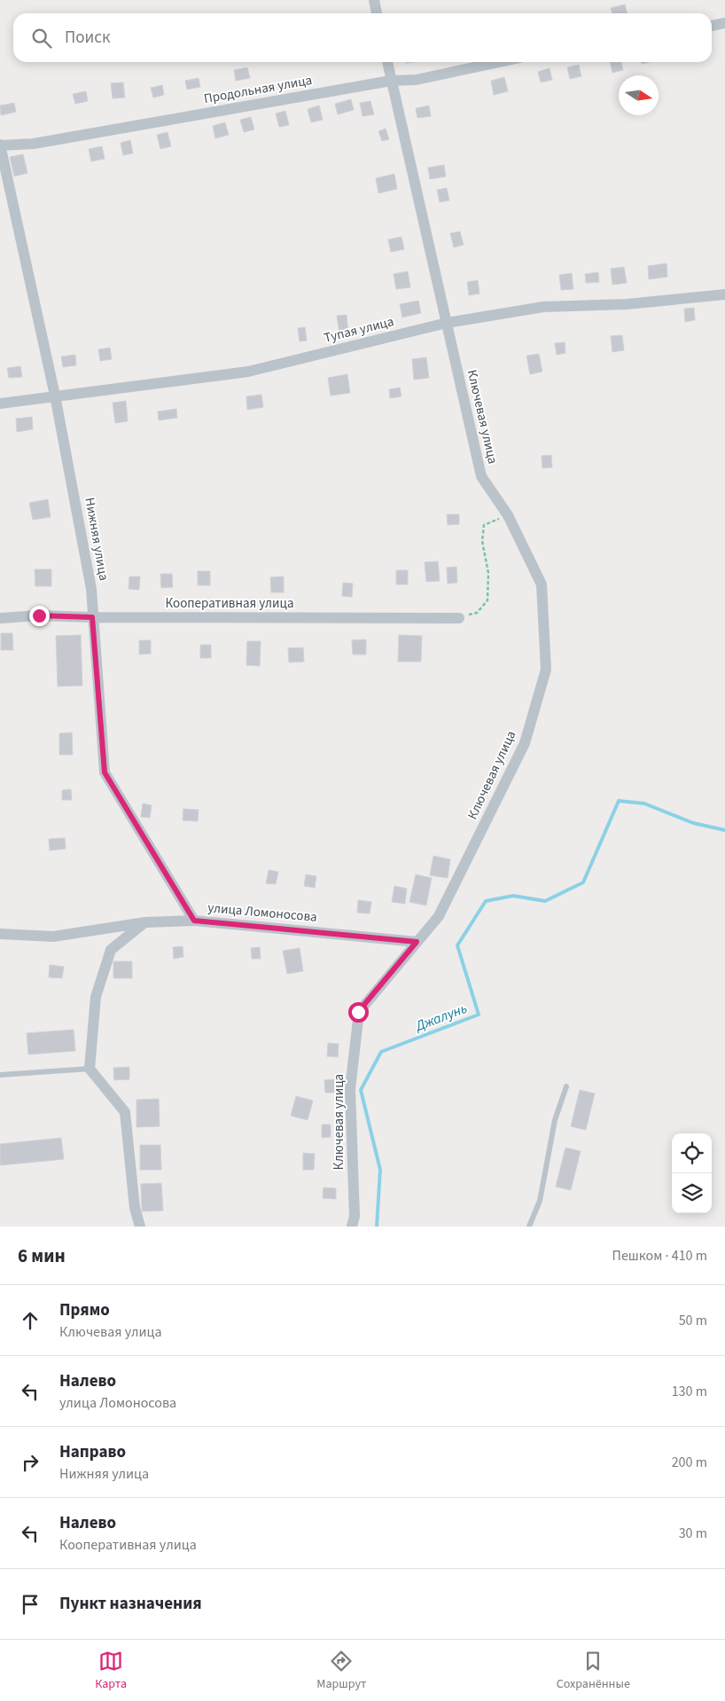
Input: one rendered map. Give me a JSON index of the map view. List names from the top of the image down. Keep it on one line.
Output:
{"streets":{"street":["Продольная улица","Тупая улица","Ключевая улица","Нижняя улица","Кооперативная улица","улица Ломоносова"]},"crossings":[["Продольная улица","Ключевая улица"],["Продольная улица","Нижняя улица"],["Тупая улица","Ключевая улица"],["Тупая улица","Нижняя улица"],["Ключевая улица","улица Ломоносова"],["Нижняя улица","Кооперативная улица"],["Нижняя улица","улица Ломоносова"]],"water":["Джалунь"],"north":"right","page":{"search":"Поиск","heading":["6 мин","Пешком · 410 m"],"list":[["Прямо","Ключевая улица","50 m"],["Налево","улица Ломоносова","130 m"],["Направо","Нижняя улица","200 m"],["Налево","Кооперативная улица","30 m"],"Пункт назначения"],"nav":["Карта","Маршрут","Сохранённые"]}}
